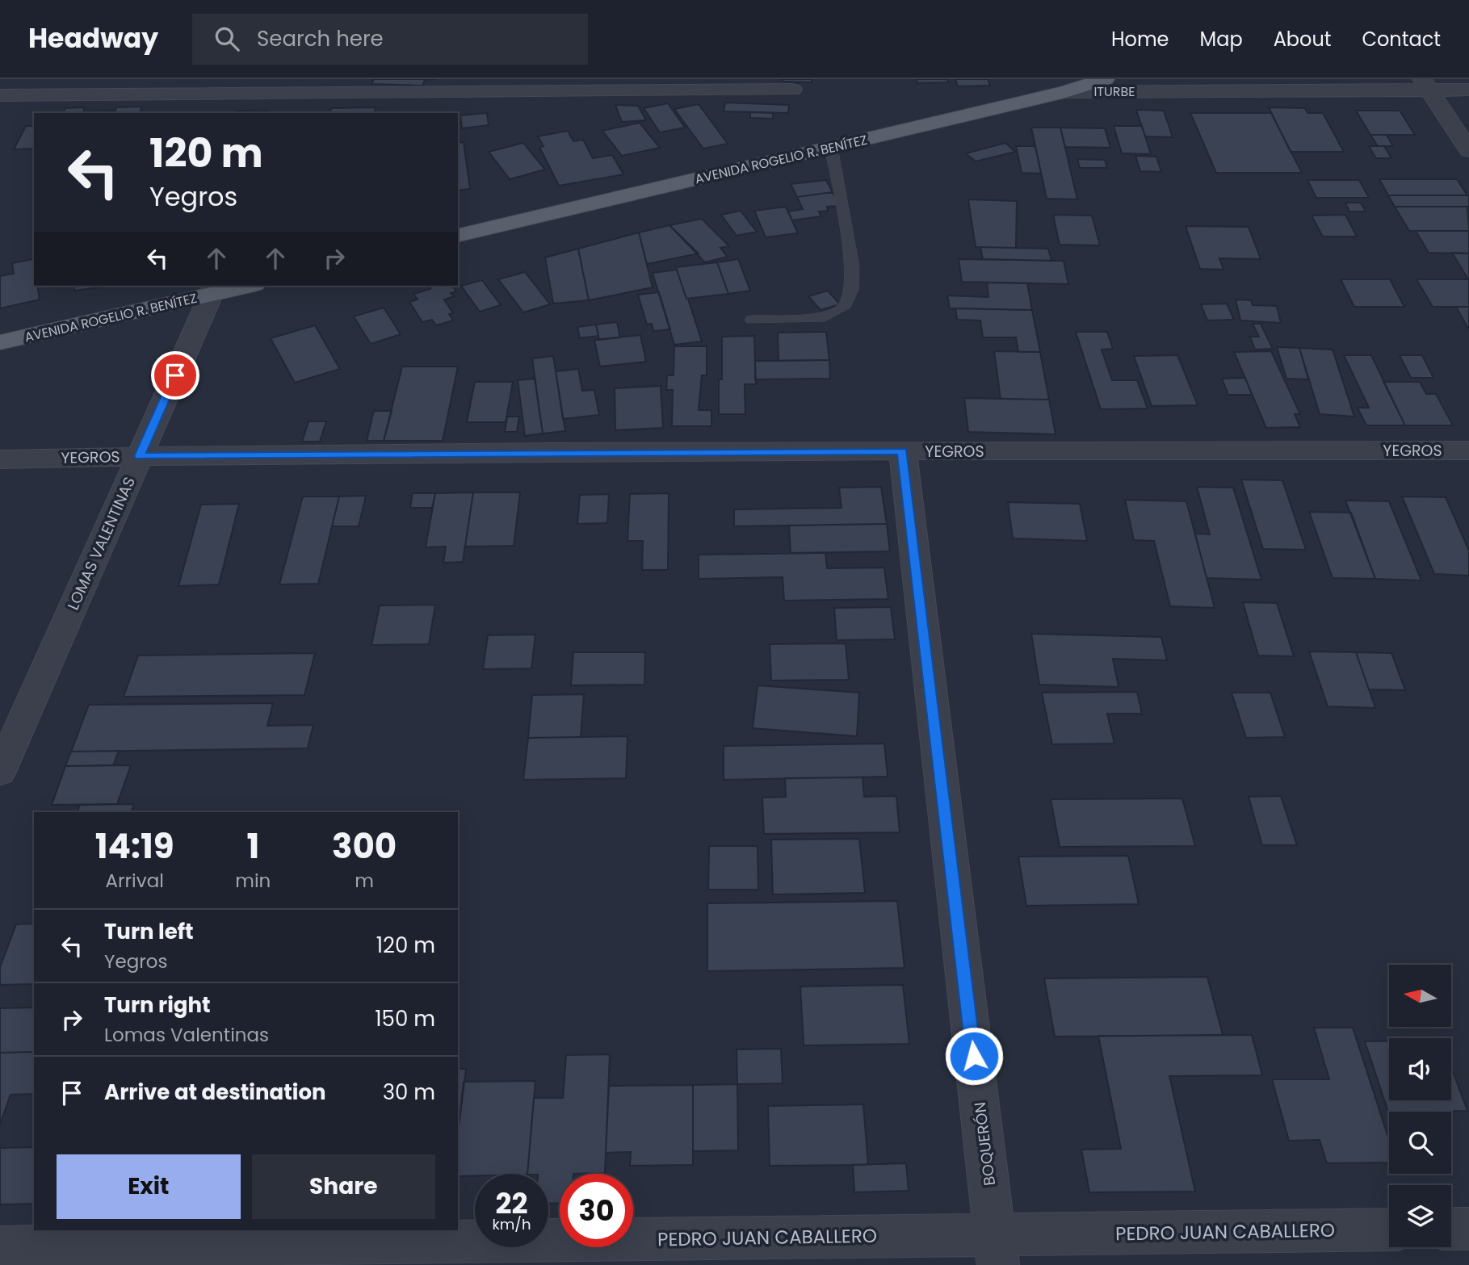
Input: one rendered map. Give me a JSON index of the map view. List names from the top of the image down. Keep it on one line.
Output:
{"streets":{"main road":["AVENIDA ROGELIO R. BENÍTEZ"],"street":["ITURBE","YEGROS","LOMAS VALENTINAS","BOQUERÓN","PEDRO JUAN CABALLERO"]},"crossings":[["ITURBE","AVENIDA ROGELIO R. BENÍTEZ"],["AVENIDA ROGELIO R. BENÍTEZ","LOMAS VALENTINAS"],["YEGROS","LOMAS VALENTINAS"],["YEGROS","BOQUERÓN"],["BOQUERÓN","PEDRO JUAN CABALLERO"]],"north":"left","page":{"header":"Headway","search":"Search here","nav":["Home","Map","About","Contact"],"turn":["120 m","Yegros"],"eta":["14:19","Arrival","1","min","300","m"],"list":[{"name":"Turn left","note":"Yegros","value":"120 m"},{"name":"Turn right","note":"Lomas Valentinas","value":"150 m"},{"name":"Arrive at destination","value":"30 m"}],"buttons":["Exit","Share"],"speed":"22 km/h","limit":"30"}}
